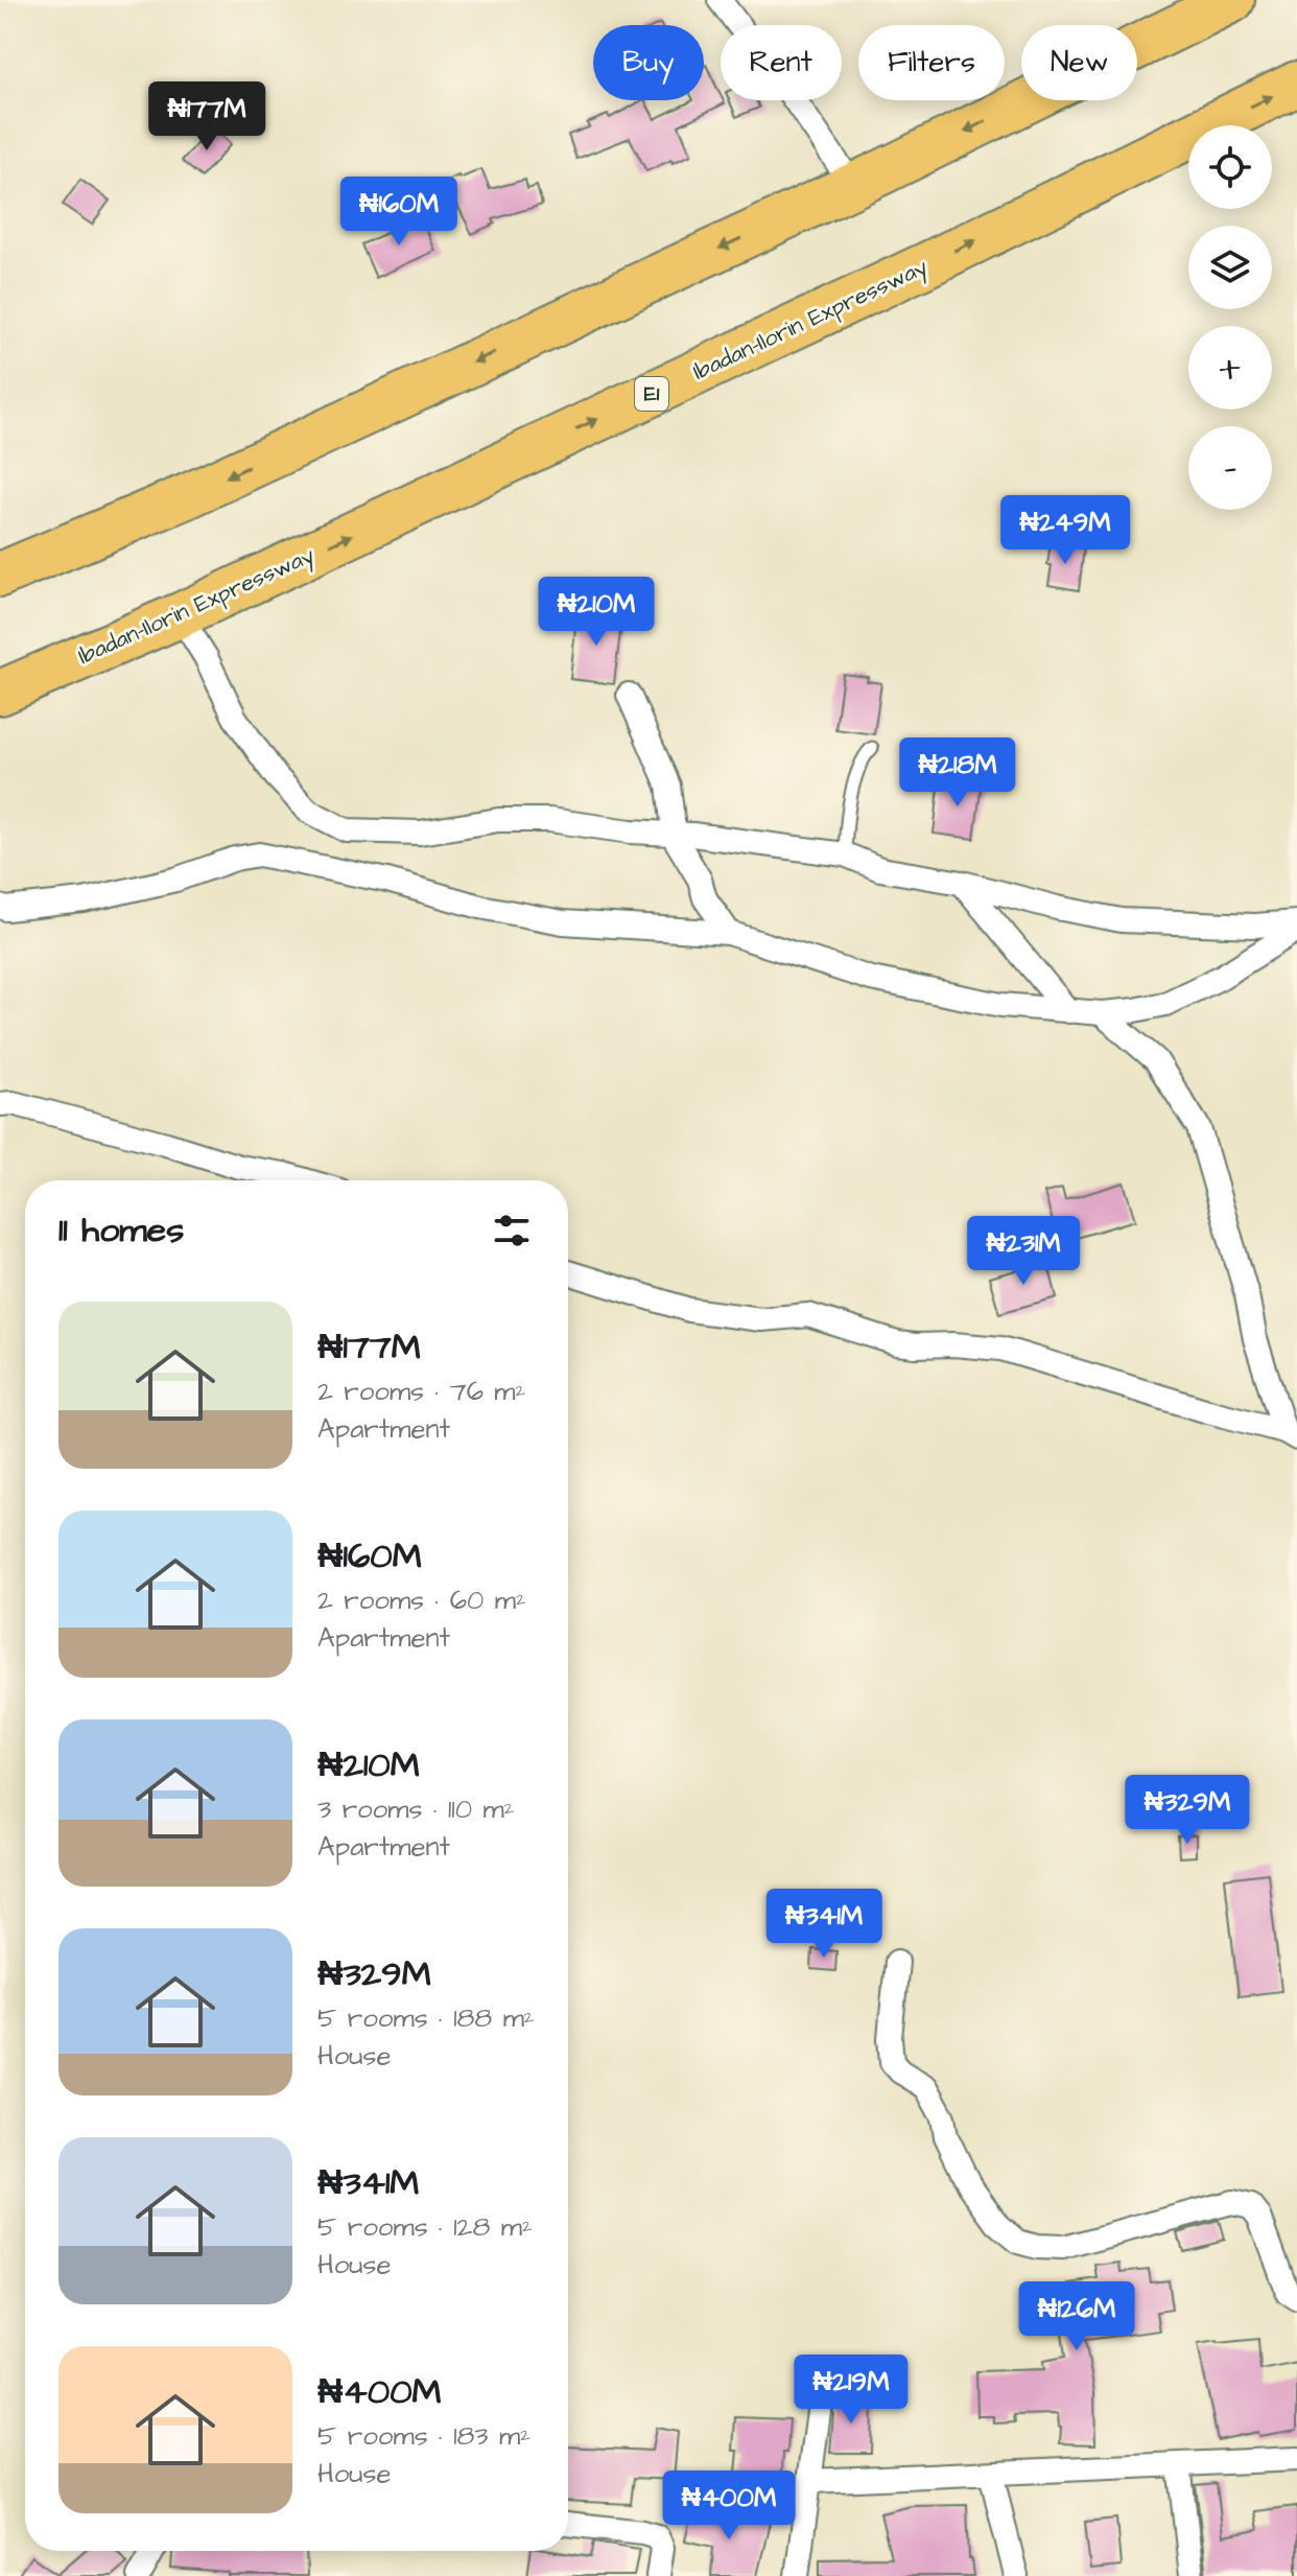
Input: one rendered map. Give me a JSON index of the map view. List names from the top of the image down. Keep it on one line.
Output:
{"streets":{"highway":["Ibadan-Ilorin Expressway","E1"]},"page":{"chip":["Buy","Rent","Filters","New"],"price":["₦177M","₦160M","₦249M","₦210M","₦218M","₦231M","₦329M","₦341M","₦126M","₦219M","₦400M"],"map_buttons":["+","−"],"heading":"11 homes","list":[{"name":"₦177M","note":"2 rooms · 76 m² · Apartment"},{"name":"₦160M","note":"2 rooms · 60 m² · Apartment"},{"name":"₦210M","note":"3 rooms · 110 m² · Apartment"},{"name":"₦329M","note":"5 rooms · 188 m² · House"},{"name":"₦341M","note":"5 rooms · 128 m² · House"},{"name":"₦400M","note":"5 rooms · 183 m² · House"}]}}
